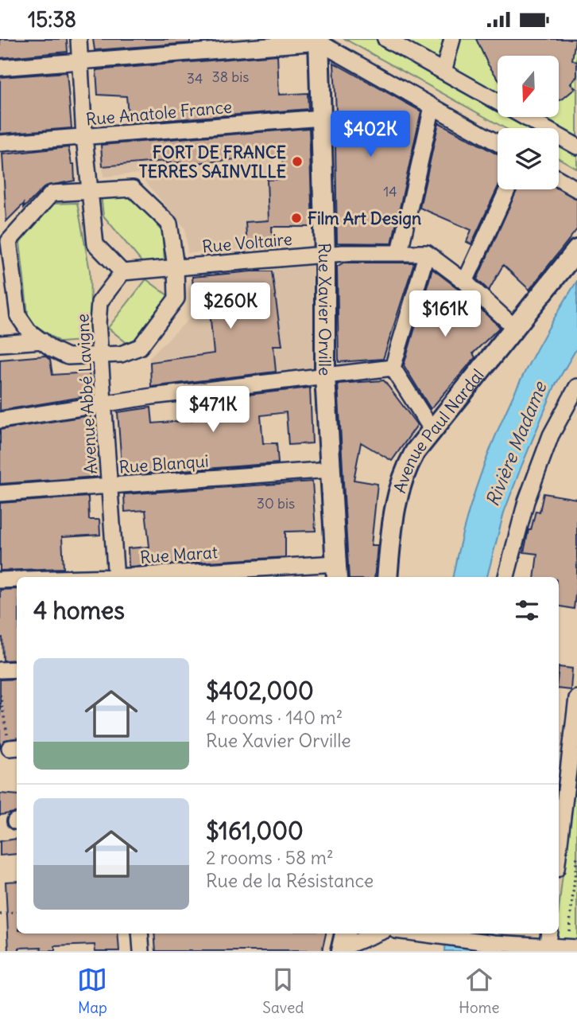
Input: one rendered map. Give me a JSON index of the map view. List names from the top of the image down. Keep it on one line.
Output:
{"streets":{"main road":["Rue Xavier Orville","Avenue Paul Nardal"],"street":["Rue Anatole France","Rue Voltaire","Avenue Abbé Lavigne","Rue Blanqui","Rue Marat"]},"crossings":[["Rue Anatole France","Rue Xavier Orville"],["Rue Voltaire","Rue Xavier Orville"],["Rue Voltaire","Avenue Abbé Lavigne"],["Rue Xavier Orville","Rue Blanqui"],["Rue Xavier Orville","Rue Marat"],["Avenue Abbé Lavigne","Rue Blanqui"]],"water":["Rivière Madame"],"places":["FORT DE FRANCE TERRES SAINVILLE","Film Art Design"],"house_numbers":["38 bis","34","14","30 bis"],"north":"bottom","page":{"status":"15:38","price":["$402K","$260K","$161K","$471K"],"heading":"4 homes","list":[{"name":"$402,000","note":"4 rooms · 140 m² · Rue Xavier Orville"},{"name":"$161,000","note":"2 rooms · 58 m² · Rue de la Résistance"}],"tabs":["Map","Saved","Home"]}}
